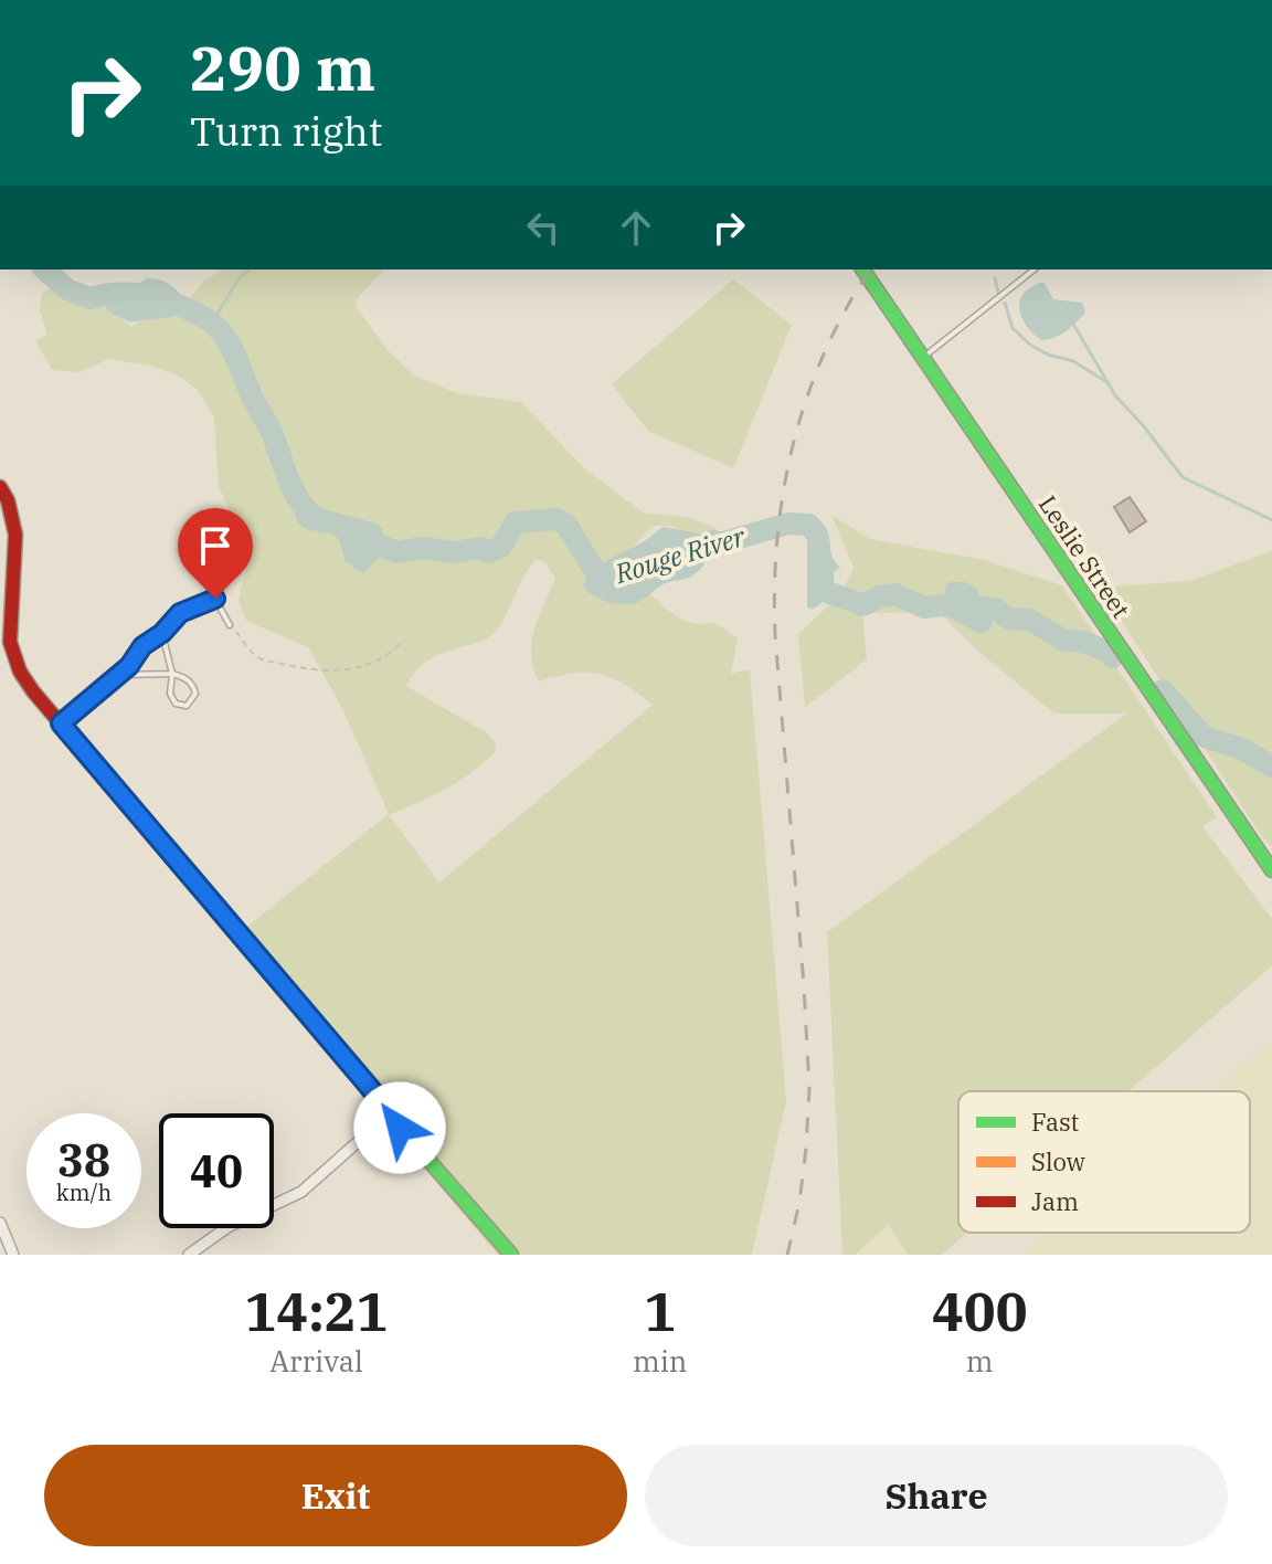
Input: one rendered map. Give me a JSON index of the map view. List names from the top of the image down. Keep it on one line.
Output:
{"streets":{"street":["Leslie Street"]},"water":["Rouge River"],"legend":["Fast","Slow","Jam"],"page":{"turn":["290 m","Turn right"],"speed":"38 km/h","limit":"40","eta":["14:21","Arrival","1","min","400","m"],"buttons":["Exit","Share"]}}
